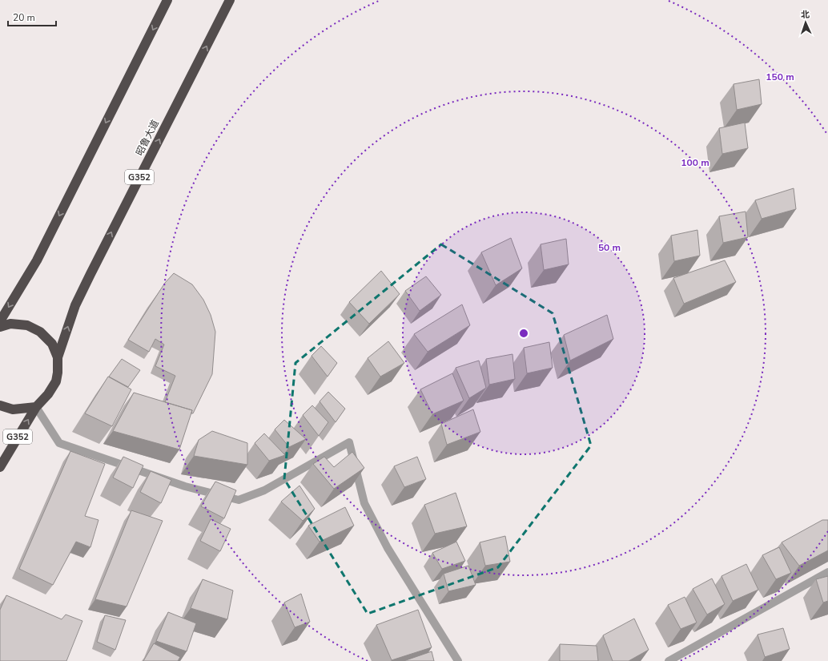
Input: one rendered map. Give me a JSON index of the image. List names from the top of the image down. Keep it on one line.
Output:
{"streets":{"highway":["昭鲁大道","G352"]},"scale_bar":"20 m","north":"top","rings":["150 m","100 m","50 m"]}
